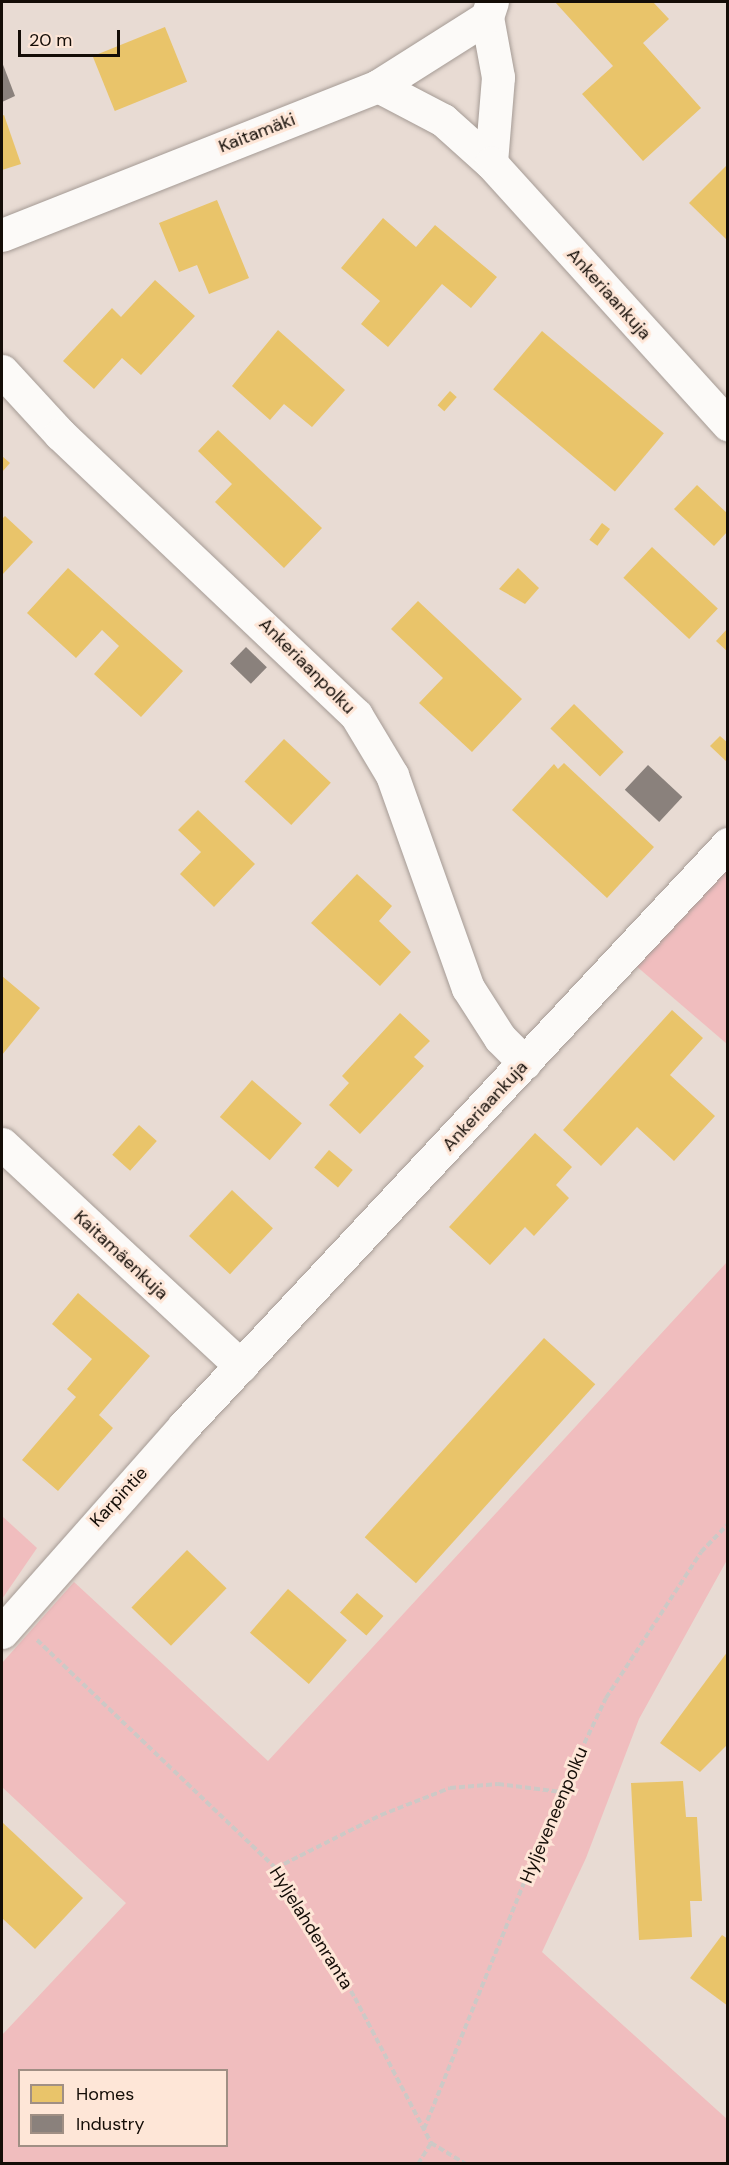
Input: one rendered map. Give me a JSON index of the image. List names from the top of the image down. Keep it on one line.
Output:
{"streets":{"street":["Kaitamäki","Ankeriaankuja","Ankeriaanpolku","Kaitamäenkuja","Karpintie"],"path":["Hyljeveneenpolku","Hyljelahdenranta"]},"crossings":[["Kaitamäki","Ankeriaankuja"],["Ankeriaankuja","Ankeriaanpolku"],["Ankeriaankuja","Kaitamäenkuja"],["Ankeriaankuja","Karpintie"],["Kaitamäenkuja","Karpintie"],["Karpintie","Hyljelahdenranta"],["Hyljeveneenpolku","Hyljelahdenranta"]],"legend":["Homes","Industry"],"scale_bar":"20 m"}
